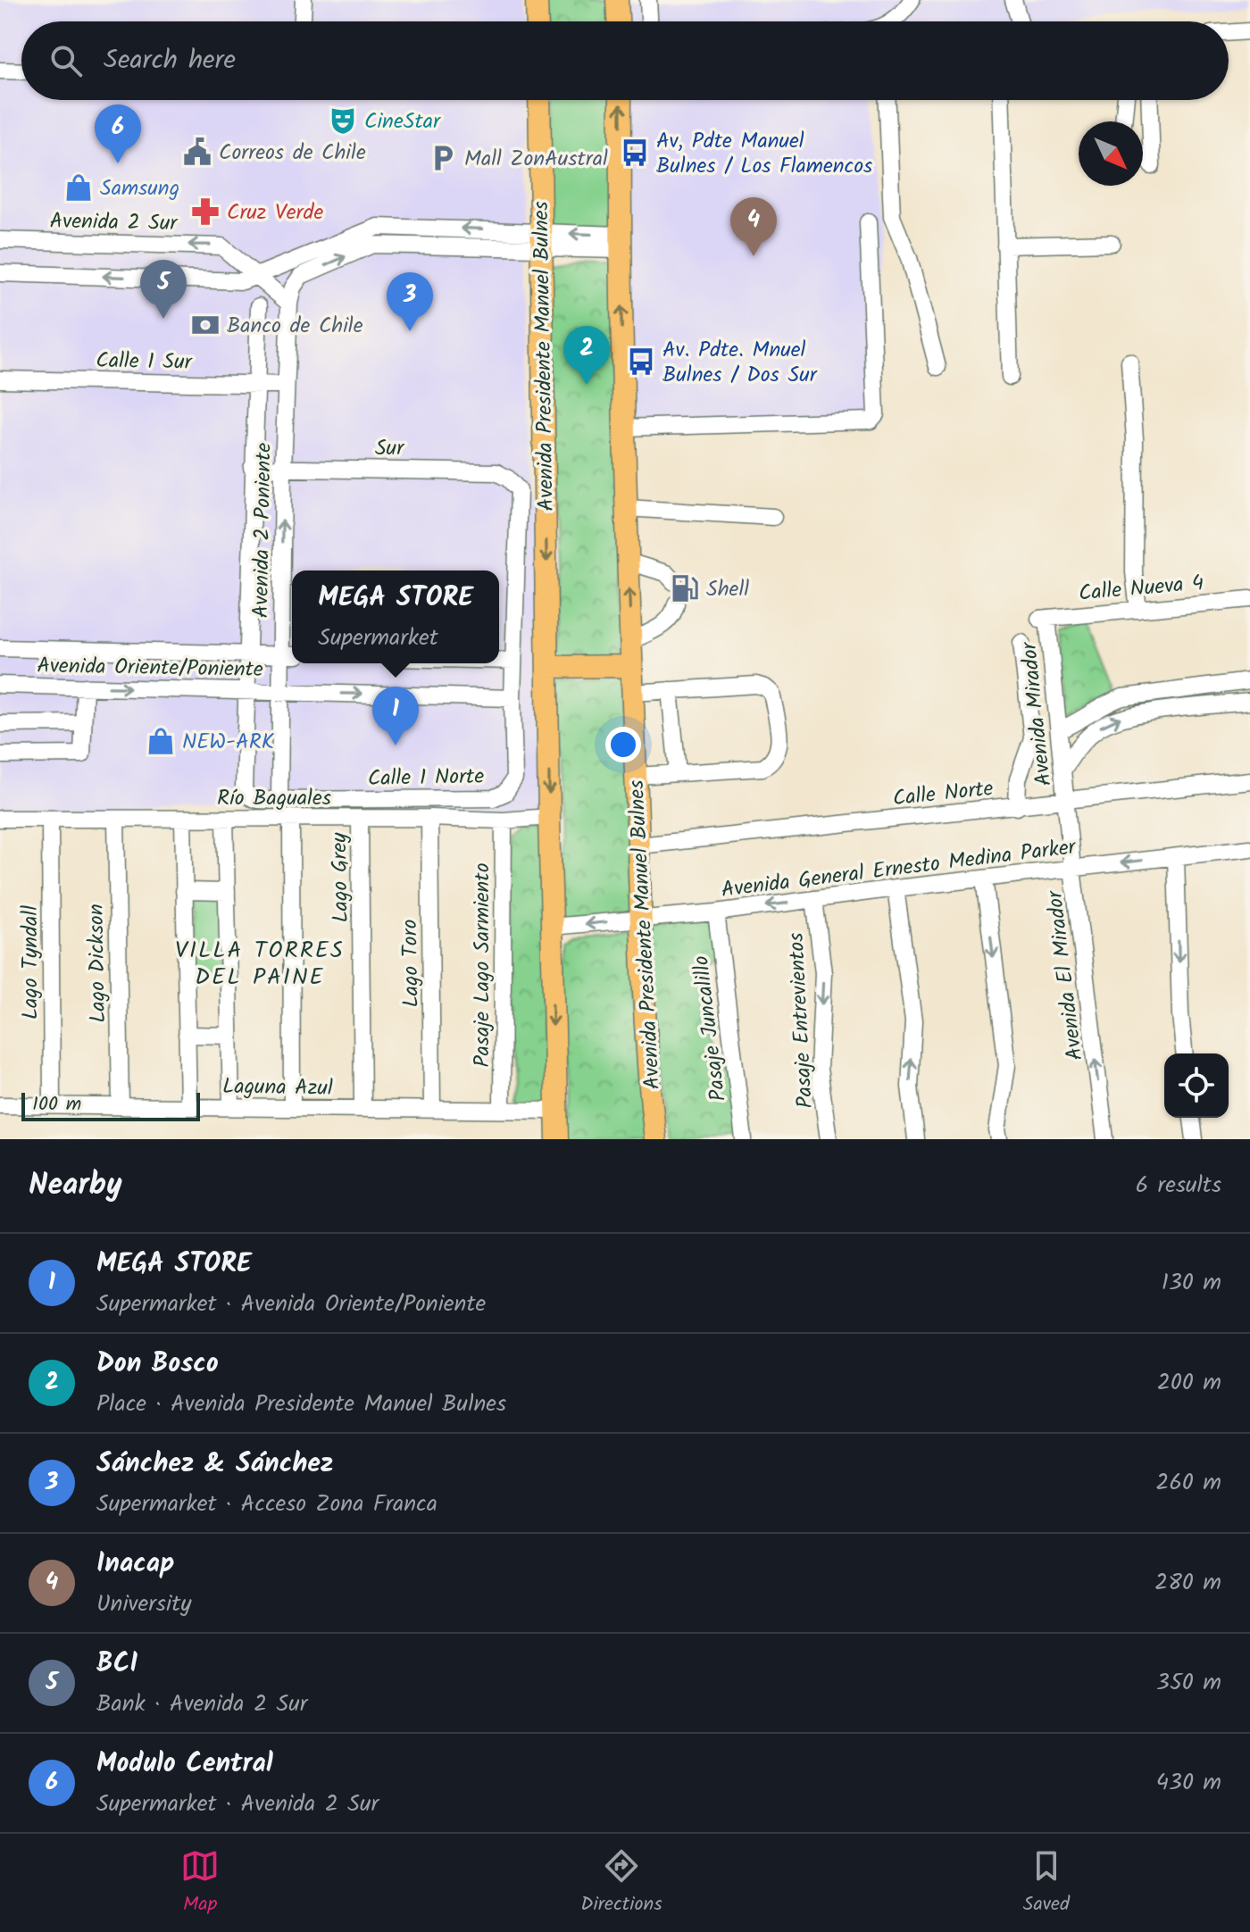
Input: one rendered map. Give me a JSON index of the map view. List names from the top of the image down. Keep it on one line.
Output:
{"streets":{"main road":["Avenida Presidente Manuel Bulnes"],"street":["Avenida 2 Sur","Calle 1 Sur","Sur","Avenida 2 Poniente","Calle Nueva 4","Avenida Oriente/Poniente","Avenida Mirador","Calle 1 Norte","Calle Norte","Río Baguales","Avenida General Ernesto Medina Parker","Lago Grey","Lago Tyndall","Lago Dickson","Lago Toro","Pasaje Lago Sarmiento","Avenida El Mirador","Pasaje Entrevientos","Pasaje Juncalillo","Laguna Azul"]},"crossings":[["Avenida Presidente Manuel Bulnes","Calle Norte"],["Avenida Presidente Manuel Bulnes","Río Baguales"],["Avenida Presidente Manuel Bulnes","Avenida General Ernesto Medina Parker"],["Avenida Presidente Manuel Bulnes","Laguna Azul"],["Calle 1 Sur","Avenida 2 Poniente"],["Sur","Avenida 2 Poniente"],["Avenida 2 Poniente","Avenida Oriente/Poniente"],["Avenida 2 Poniente","Calle 1 Norte"],["Calle Nueva 4","Avenida Mirador"],["Avenida Oriente/Poniente","Calle 1 Norte"],["Avenida Mirador","Calle Norte"],["Avenida Mirador","Avenida El Mirador"],["Calle Norte","Avenida El Mirador"],["Río Baguales","Lago Grey"],["Río Baguales","Lago Tyndall"],["Río Baguales","Lago Dickson"],["Río Baguales","Lago Toro"],["Río Baguales","Pasaje Lago Sarmiento"],["Avenida General Ernesto Medina Parker","Avenida El Mirador"],["Avenida General Ernesto Medina Parker","Pasaje Entrevientos"],["Avenida General Ernesto Medina Parker","Pasaje Juncalillo"],["Lago Grey","Laguna Azul"],["Lago Tyndall","Laguna Azul"],["Lago Dickson","Laguna Azul"],["Lago Toro","Laguna Azul"],["Pasaje Lago Sarmiento","Laguna Azul"]],"districts":["VILLA TORRES DEL PAINE"],"places":{"theatre":["CineStar"],"public building":["Correos de Chile"],"bus stop":["Av, Pdte Manuel Bulnes / Los Flamencos","Av. Pdte. Mnuel Bulnes / Dos Sur"],"parking":["Mall ZonAustral"],"shop":["Samsung","NEW-ARK"],"pharmacy":["Cruz Verde"],"bank":["Banco de Chile"],"fuel station":["Shell"]},"scale_bar":"100 m","north":"bottom right","page":{"search":"Search here","pins":["6","4","5","3","2","1"],"popup":["MEGA STORE","Supermarket"],"scale":"100 m","heading":["Nearby","6 results"],"list":[{"mark":"1","name":"MEGA STORE","note":"Supermarket · Avenida Oriente/Poniente","value":"130 m"},{"mark":"2","name":"Don Bosco","note":"Place · Avenida Presidente Manuel Bulnes","value":"200 m"},{"mark":"3","name":"Sánchez & Sánchez","note":"Supermarket · Acceso Zona Franca","value":"260 m"},{"mark":"4","name":"Inacap","note":"University","value":"280 m"},{"mark":"5","name":"BCI","note":"Bank · Avenida 2 Sur","value":"350 m"},{"mark":"6","name":"Modulo Central","note":"Supermarket · Avenida 2 Sur","value":"430 m"}],"nav":["Map","Directions","Saved"]}}
